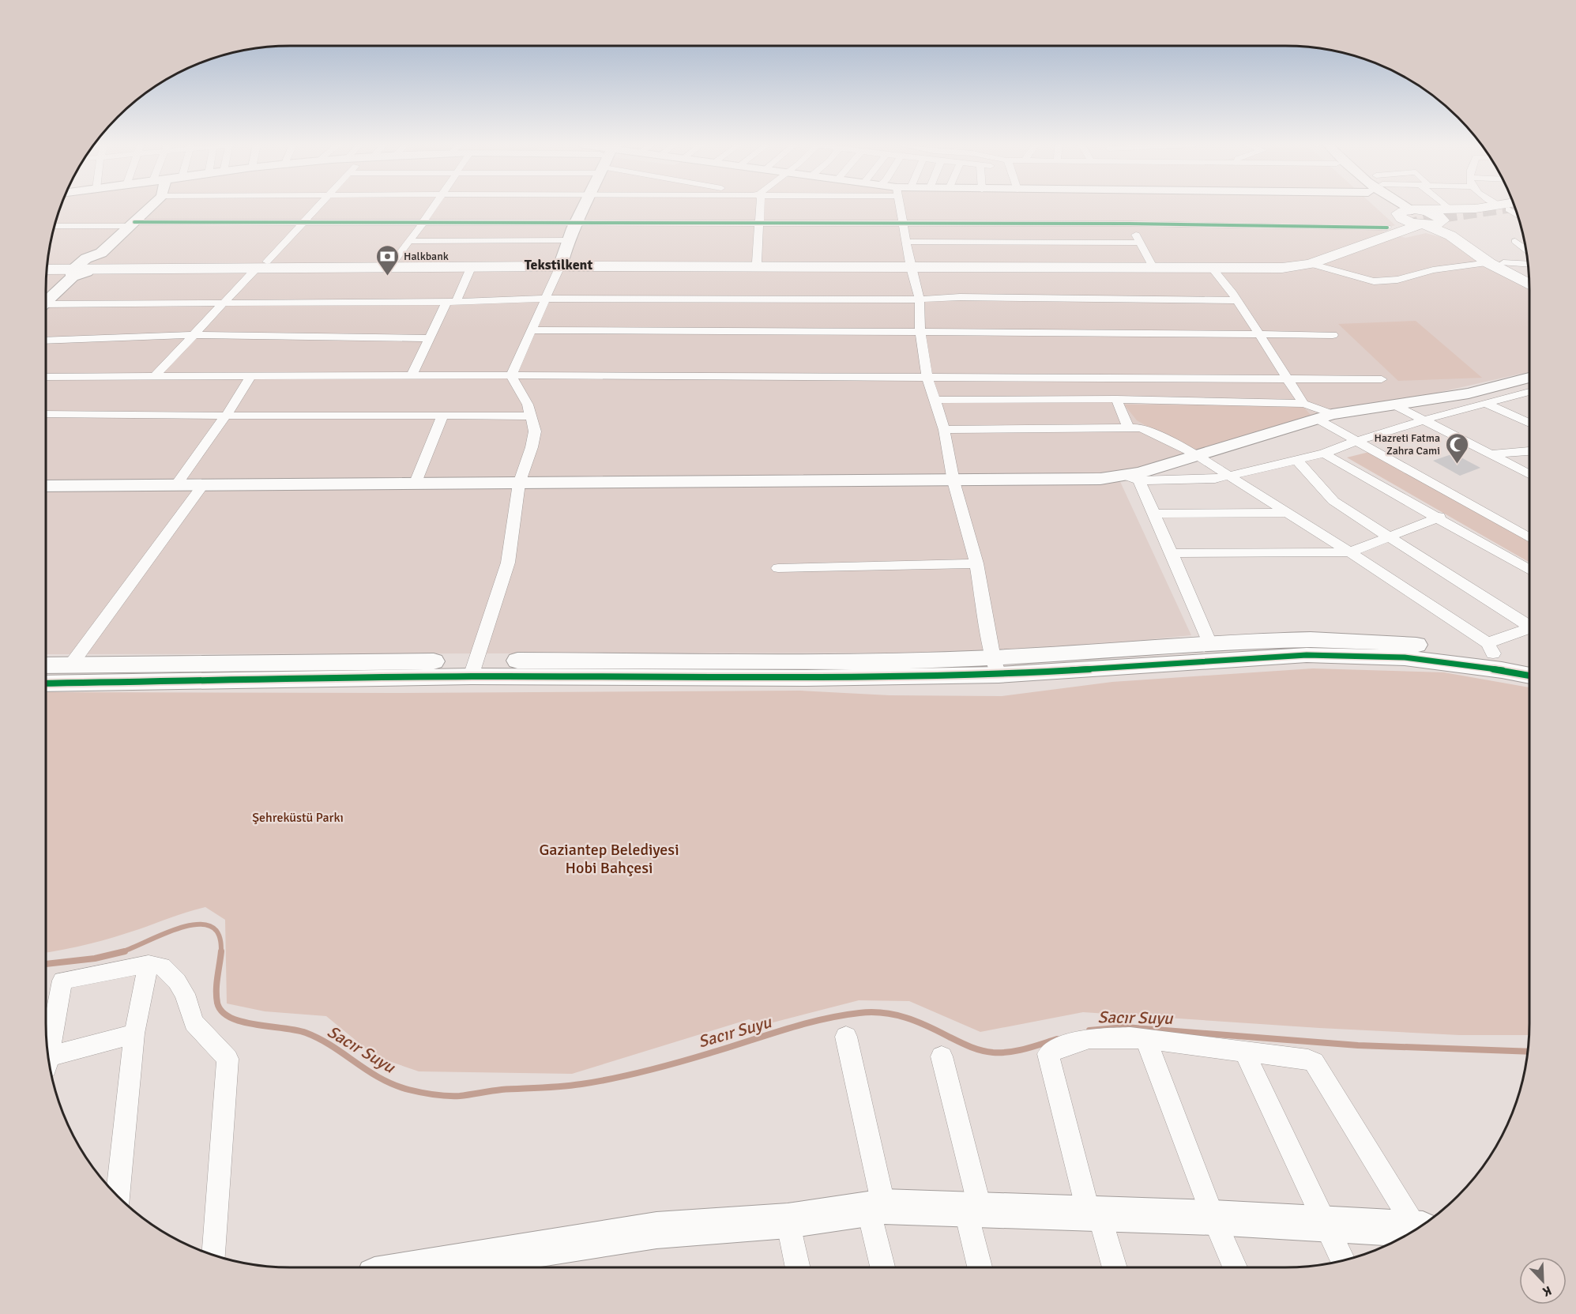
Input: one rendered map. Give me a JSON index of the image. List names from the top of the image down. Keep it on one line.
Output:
{"districts":["Tekstilkent"],"water":["Sacır Suyu"],"parks":["Şehreküstü Parkı","Gaziantep Belediyesi Hobi Bahçesi"],"places":{"bank":["Halkbank"],"mosque":["Hazreti Fatma Zahra Cami"]},"north":"bottom right"}
